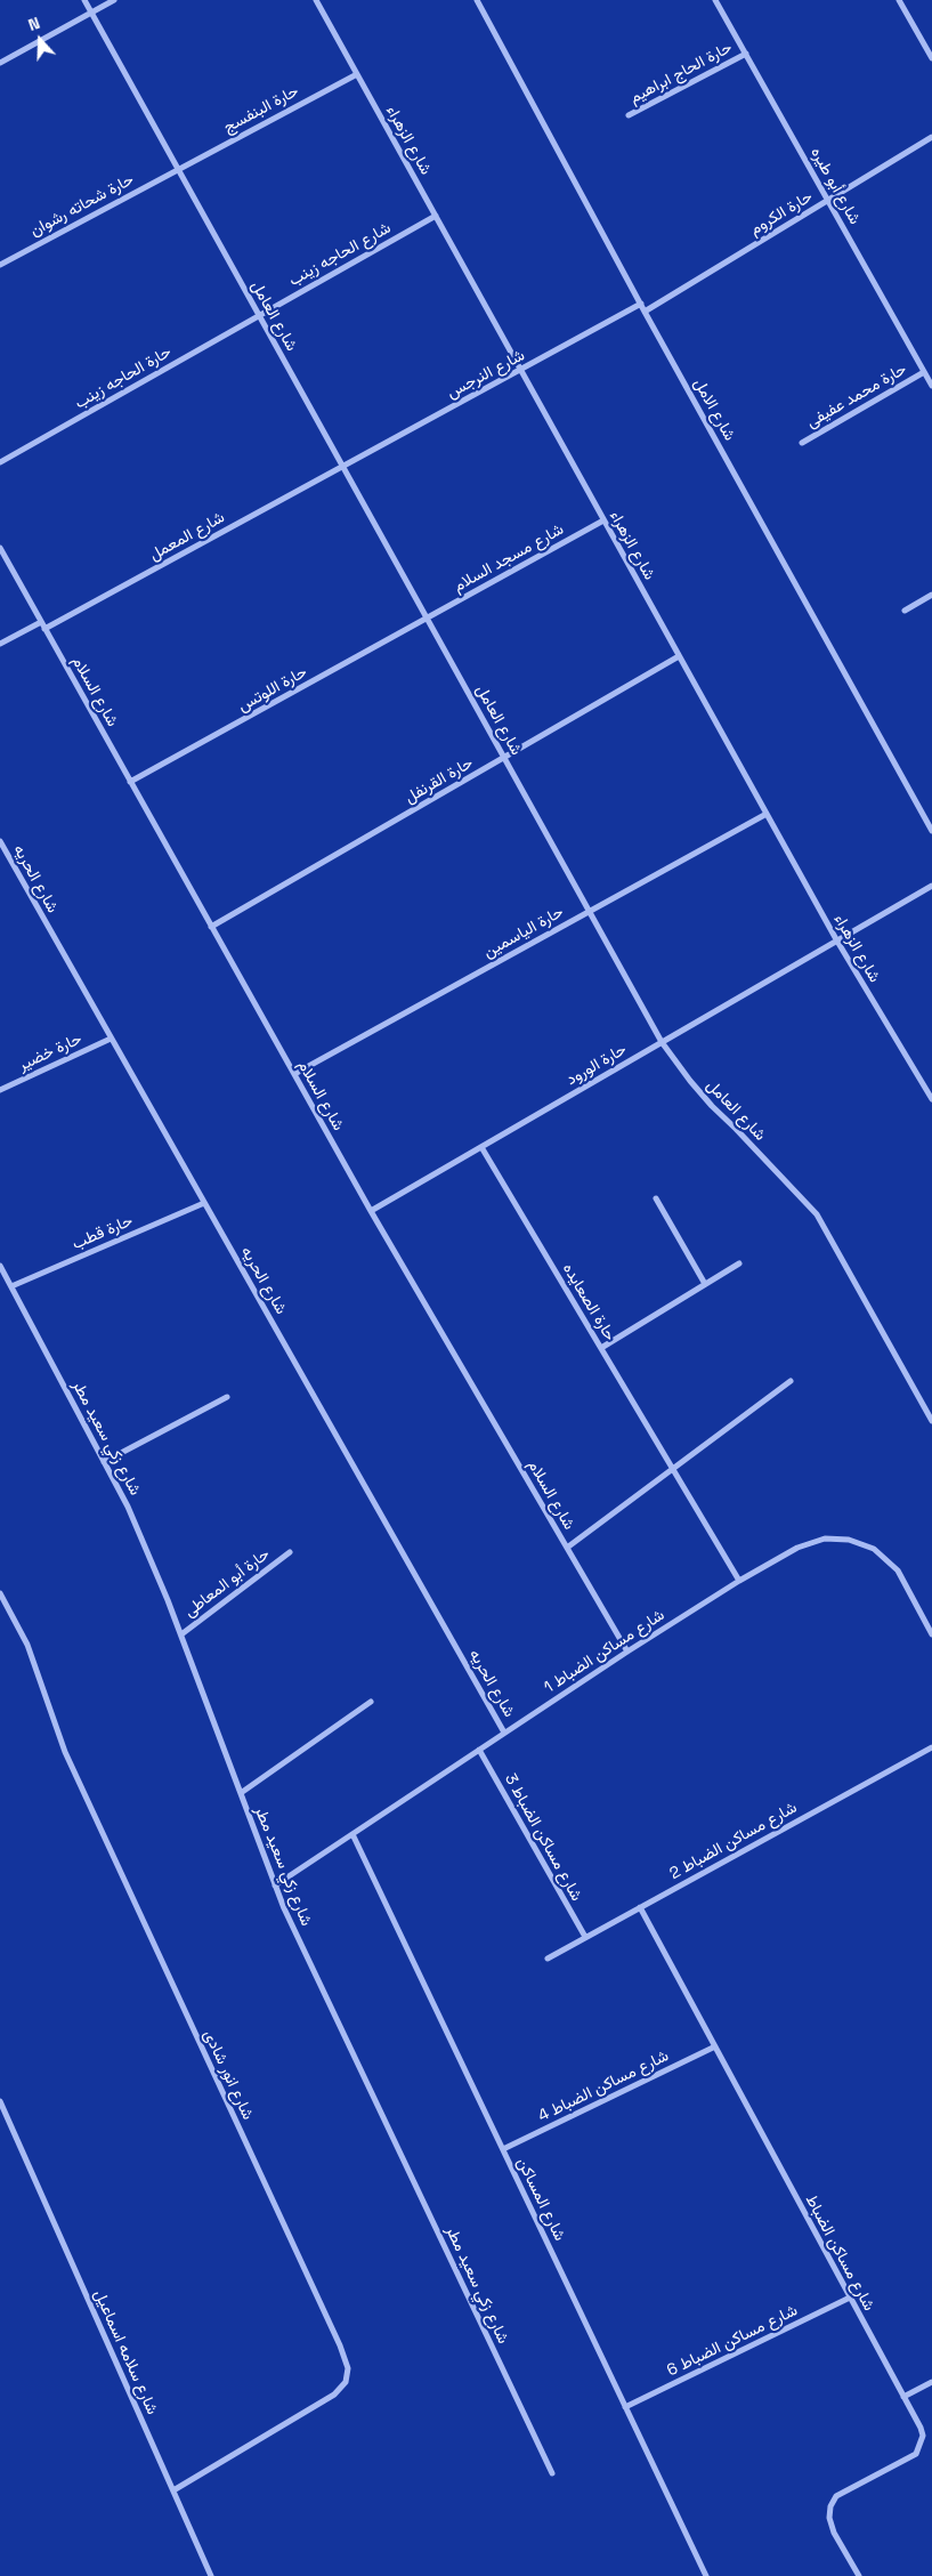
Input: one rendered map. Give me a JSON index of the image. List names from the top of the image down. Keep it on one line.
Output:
{"streets":{"street":["حارة الحاج ابراهيم","حارة البنفسج","شارع الزهراء","شارع أبو طيره","حارة شحاته رشوان","حارة الكروم","شارع الحاجه زينب","شارع العامل","شارع النرجس","حارة الحاجه زينب","حارة محمد عفيفى","شارع الامل","شارع المعمل","شارع مسجد السلام","حارة اللوتس","شارع السلام","حارة القرنفل","شارع الحريه","حارة الياسمين","حارة خضير","حارة الورود","حارة قطب","حارة الصعايده","شارع زكي سعيد مطر","حارة أبو المعاطى","شارع مساكن الضباط 1","شارع مساكن الضباط 3","شارع مساكن الضباط 2","شارع انور شادى","شارع مساكن الضباط 4","شارع المساكن","شارع مساكن الضباط","شارع مساكن الضباط 6","شارع سلامه اسماعيل"]},"crossings":[["حارة الحاج ابراهيم","شارع أبو طيره"],["حارة البنفسج","شارع الزهراء"],["حارة البنفسج","حارة شحاته رشوان"],["حارة البنفسج","شارع العامل"],["شارع الزهراء","شارع الحاجه زينب"],["شارع الزهراء","شارع النرجس"],["شارع الزهراء","شارع مسجد السلام"],["شارع الزهراء","حارة القرنفل"],["شارع الزهراء","حارة الياسمين"],["شارع الزهراء","حارة الورود"],["شارع أبو طيره","حارة الكروم"],["شارع أبو طيره","حارة محمد عفيفى"],["حارة شحاته رشوان","شارع العامل"],["حارة الكروم","شارع الامل"],["شارع الحاجه زينب","شارع العامل"],["شارع الحاجه زينب","حارة الحاجه زينب"],["شارع العامل","شارع النرجس"],["شارع العامل","حارة الحاجه زينب"],["شارع العامل","شارع المعمل"],["شارع العامل","شارع مسجد السلام"],["شارع العامل","حارة اللوتس"],["شارع العامل","حارة القرنفل"],["شارع العامل","حارة الياسمين"],["شارع العامل","حارة الورود"],["شارع النرجس","شارع الامل"],["شارع النرجس","شارع المعمل"],["شارع المعمل","شارع السلام"],["شارع مسجد السلام","حارة اللوتس"],["حارة اللوتس","شارع السلام"],["شارع السلام","حارة القرنفل"],["شارع السلام","حارة الياسمين"],["شارع السلام","حارة الورود"],["شارع السلام","شارع مساكن الضباط 1"],["شارع الحريه","حارة خضير"],["شارع الحريه","حارة قطب"],["شارع الحريه","شارع مساكن الضباط 1"],["حارة الورود","حارة الصعايده"],["حارة قطب","شارع زكي سعيد مطر"],["حارة الصعايده","شارع مساكن الضباط 1"],["شارع زكي سعيد مطر","حارة أبو المعاطى"],["شارع زكي سعيد مطر","شارع مساكن الضباط 1"],["شارع مساكن الضباط 1","شارع مساكن الضباط 3"],["شارع مساكن الضباط 1","شارع المساكن"],["شارع مساكن الضباط 3","شارع مساكن الضباط 2"],["شارع مساكن الضباط 2","شارع مساكن الضباط"],["شارع انور شادى","شارع سلامه اسماعيل"],["شارع مساكن الضباط 4","شارع المساكن"],["شارع مساكن الضباط 4","شارع مساكن الضباط"],["شارع المساكن","شارع مساكن الضباط 6"],["شارع مساكن الضباط","شارع مساكن الضباط 6"]],"north":"top"}
